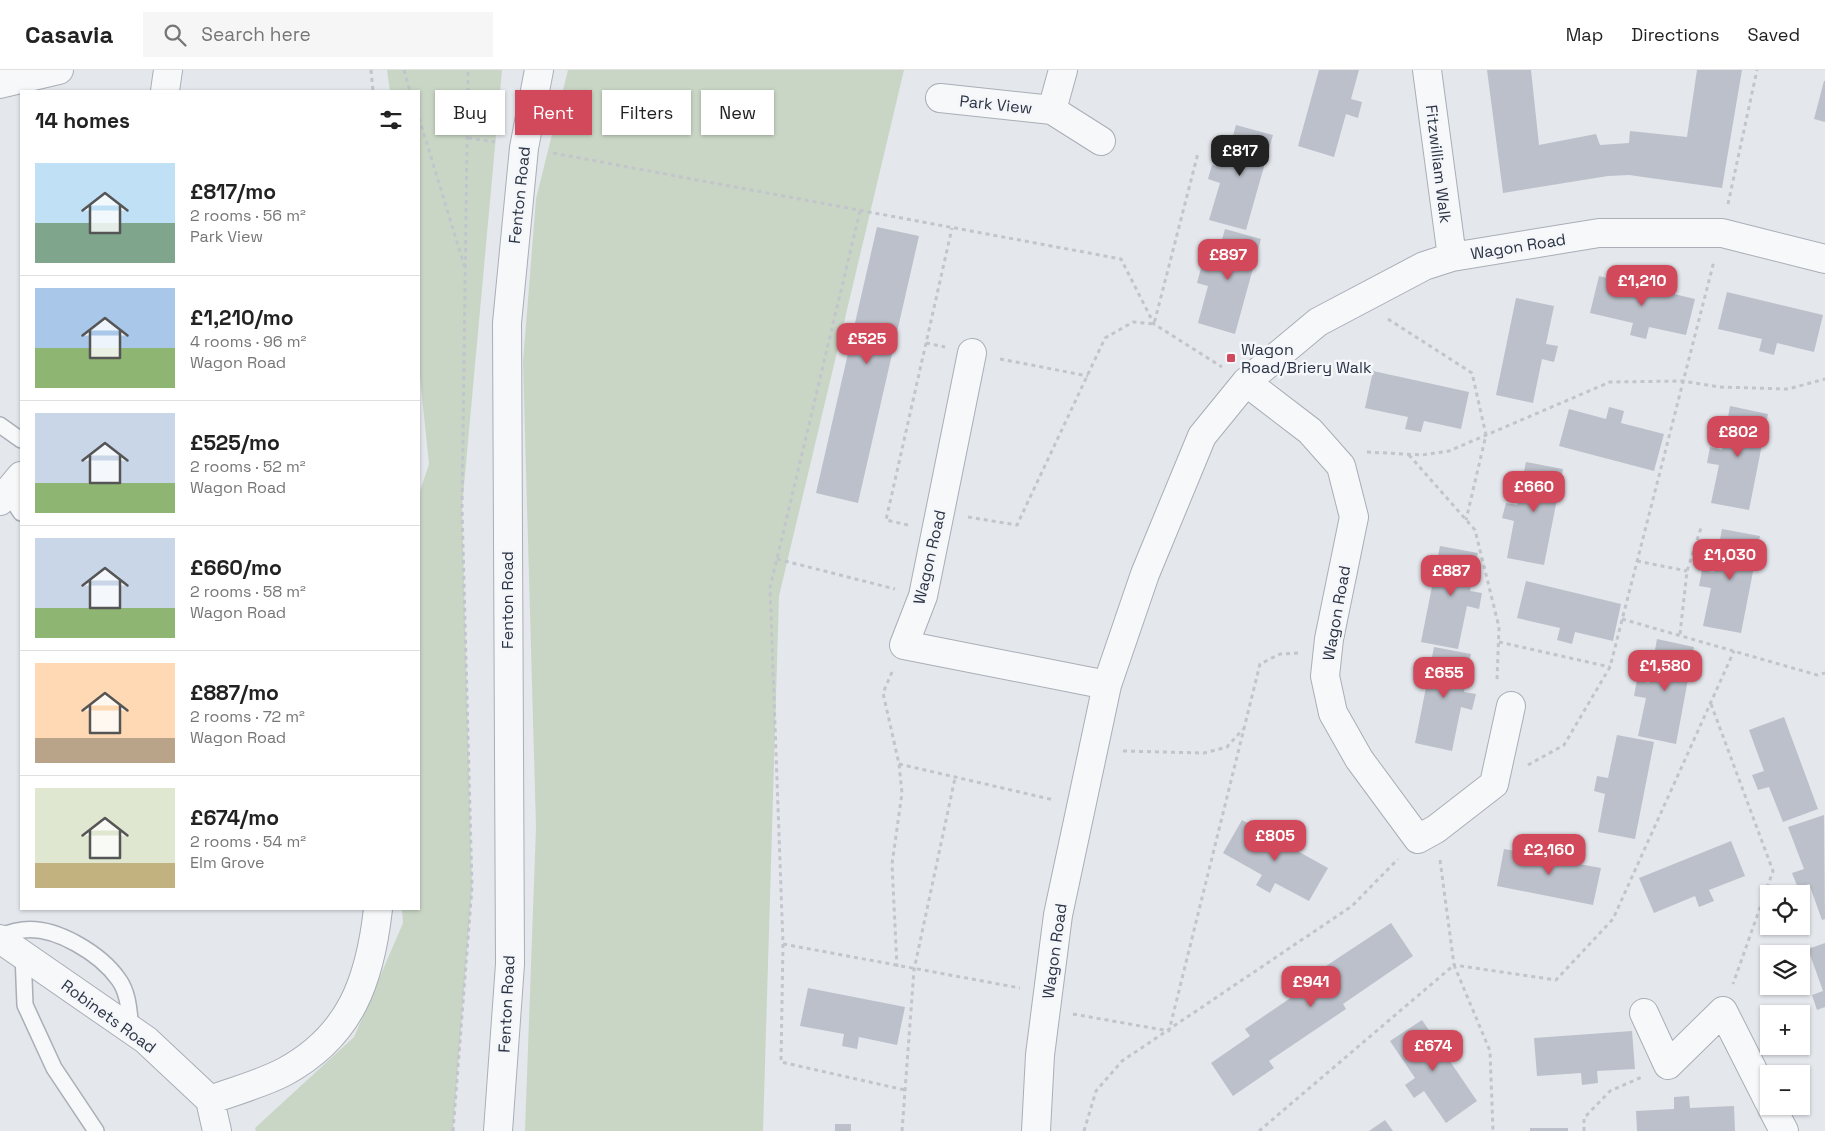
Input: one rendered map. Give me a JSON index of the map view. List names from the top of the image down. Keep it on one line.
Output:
{"streets":{"street":["Park View","Fitzwilliam Walk","Fenton Road","Wagon Road","Robinets Road"]},"crossings":[["Fitzwilliam Walk","Wagon Road"]],"places":{"transit":["Wagon Road/Briery Walk"]},"page":{"header":"Casavia","search":"Search here","nav":["Map","Directions","Saved"],"chip":["Buy","Rent","Filters","New"],"heading":"14 homes","price":["£817","£897","£1,210","£525","£802","£660","£1,030","£887","£1,580","£655","£805","£2,160","£941","£674"],"list":[{"name":"£817/mo","note":"2 rooms · 56 m² · Park View"},{"name":"£1,210/mo","note":"4 rooms · 96 m² · Wagon Road"},{"name":"£525/mo","note":"2 rooms · 52 m² · Wagon Road"},{"name":"£660/mo","note":"2 rooms · 58 m² · Wagon Road"},{"name":"£887/mo","note":"2 rooms · 72 m² · Wagon Road"},{"name":"£674/mo","note":"2 rooms · 54 m² · Elm Grove"}],"map_buttons":["+","−"]}}
